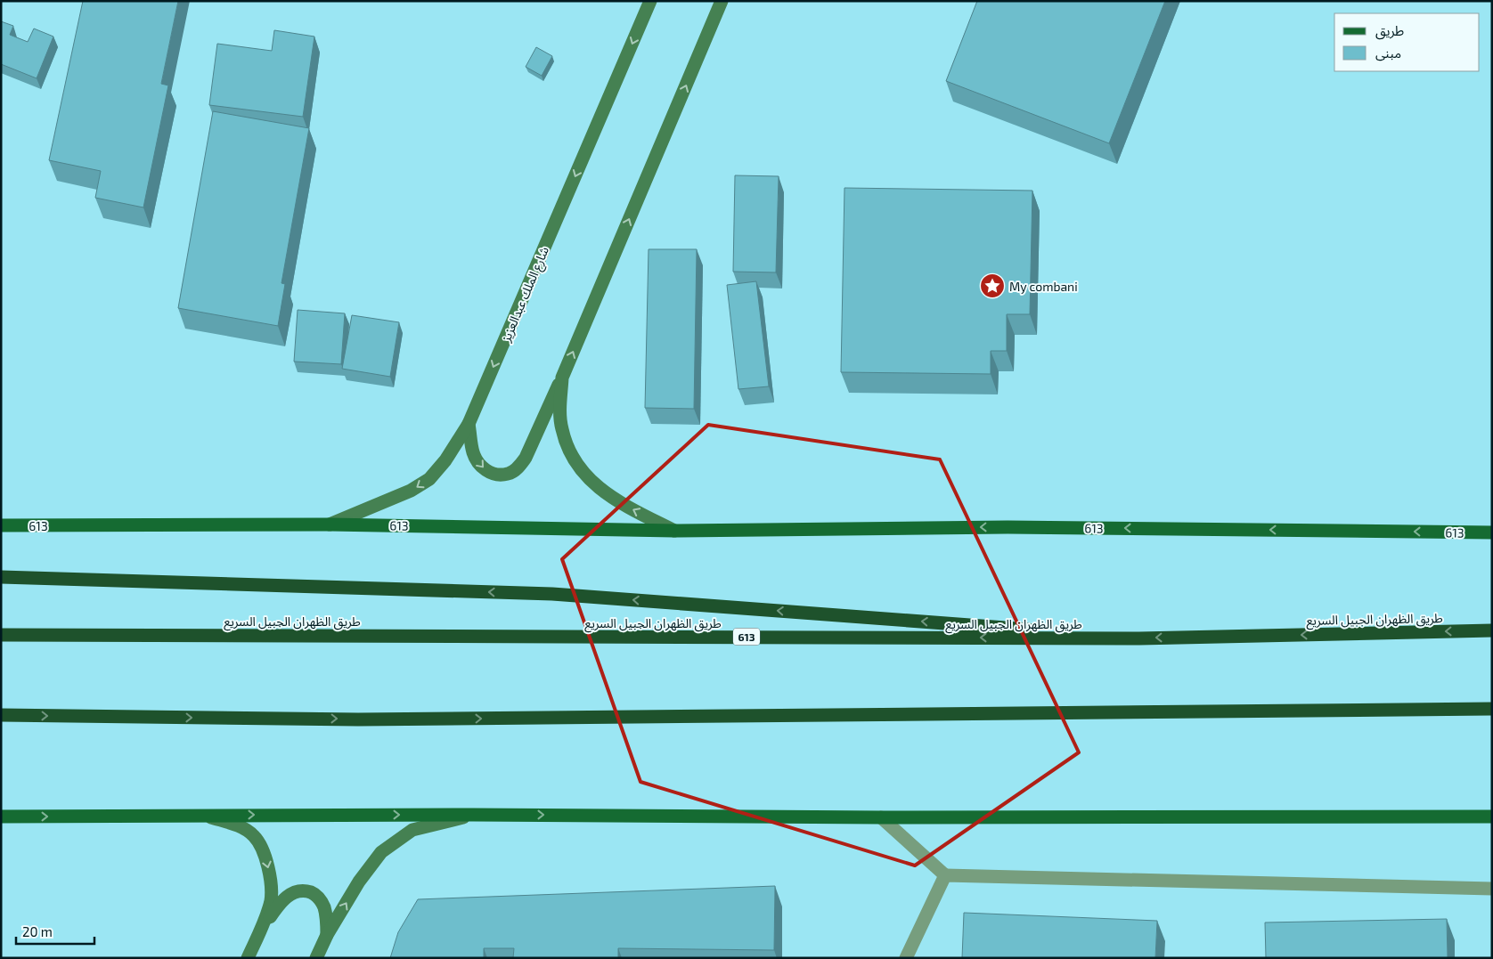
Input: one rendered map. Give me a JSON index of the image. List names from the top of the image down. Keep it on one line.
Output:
{"streets":{"highway":["613","طريق الظهران الجبيل السريع"],"street":["شارع الملك عبدالعزيز"]},"crossings":[["شارع الملك عبدالعزيز","613"]],"one_way":["613"],"places":{"place":["My combani"]},"legend":["طريق","مبنى"],"scale_bar":"20 m"}
